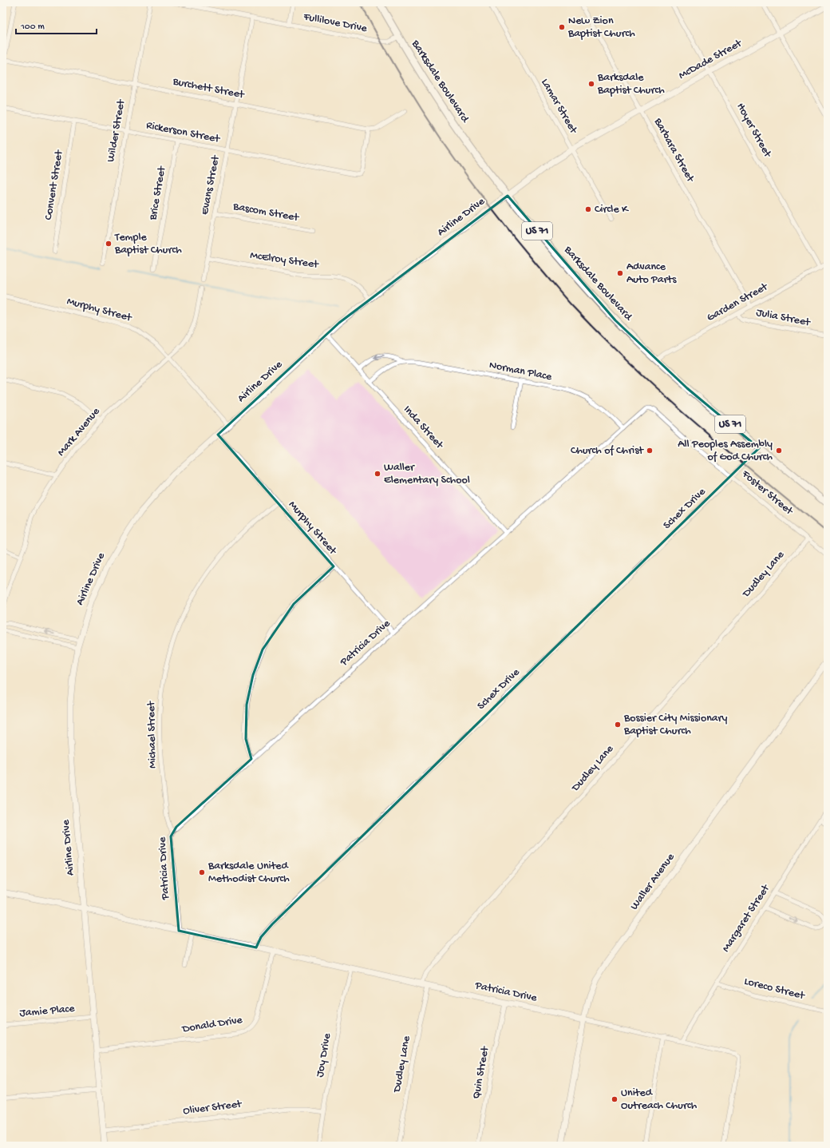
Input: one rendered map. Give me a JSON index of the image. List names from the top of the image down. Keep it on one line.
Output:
{"streets":{"main road":["Barksdale Boulevard","US 71"],"street":["Fullilove Drive","McDade Street","Burchett Street","Lamar Street","Hoyer Street","Wilder Street","Rickerson Street","Barbara Street","Convent Street","Evans Street","Brice Street","Bascom Street","Airline Drive","McElroy Street","Garden Street","Murphy Street","Julia Street","Norman Place","Inda Street","Mark Avenue","Foster Street","Schex Drive","Dudley Lane","Patricia Drive","Michael Street","Waller Avenue","Margaret Street","Loreco Street","Jamie Place","Donald Drive","Joy Drive","Quin Street","Oliver Street"]},"crossings":[["Fullilove Drive","Barksdale Boulevard"],["Fullilove Drive","Evans Street"],["McDade Street","Barksdale Boulevard"],["McDade Street","Lamar Street"],["McDade Street","Hoyer Street"],["McDade Street","Barbara Street"],["McDade Street","Airline Drive"],["Barksdale Boulevard","Airline Drive"],["Barksdale Boulevard","Garden Street"],["Barksdale Boulevard","Schex Drive"],["Burchett Street","Wilder Street"],["Burchett Street","Rickerson Street"],["Burchett Street","Evans Street"],["Hoyer Street","Garden Street"],["Wilder Street","Rickerson Street"],["Rickerson Street","Convent Street"],["Rickerson Street","Evans Street"],["Rickerson Street","Brice Street"],["Barbara Street","Garden Street"],["Evans Street","Bascom Street"],["Evans Street","McElroy Street"],["Airline Drive","McElroy Street"],["Airline Drive","Murphy Street"],["Airline Drive","Inda Street"],["Airline Drive","Patricia Drive"],["Airline Drive","Jamie Place"],["Airline Drive","Donald Drive"],["Airline Drive","Oliver Street"],["Garden Street","Julia Street"],["Murphy Street","Mark Avenue"],["Murphy Street","Patricia Drive"],["Murphy Street","Michael Street"],["Norman Place","Inda Street"],["Norman Place","Patricia Drive"],["Inda Street","Patricia Drive"],["Foster Street","Schex Drive"],["Foster Street","Dudley Lane"],["Foster Street","Patricia Drive"],["Schex Drive","Patricia Drive"],["Dudley Lane","Patricia Drive"],["Patricia Drive","Michael Street"],["Patricia Drive","Waller Avenue"],["Patricia Drive","Margaret Street"],["Patricia Drive","Donald Drive"],["Patricia Drive","Joy Drive"],["Patricia Drive","Quin Street"],["Margaret Street","Loreco Street"],["Joy Drive","Oliver Street"]],"places":["New Zion Baptist Church","Barksdale Baptist Church","Circle K","Temple Baptist Church","Advance Auto Parts","Church of Christ","All Peoples Assembly of God Church","Waller Elementary School","Bossier City Missionary Baptist Church","Barksdale United Methodist Church","United Outreach Church"],"scale_bar":"100 m"}
